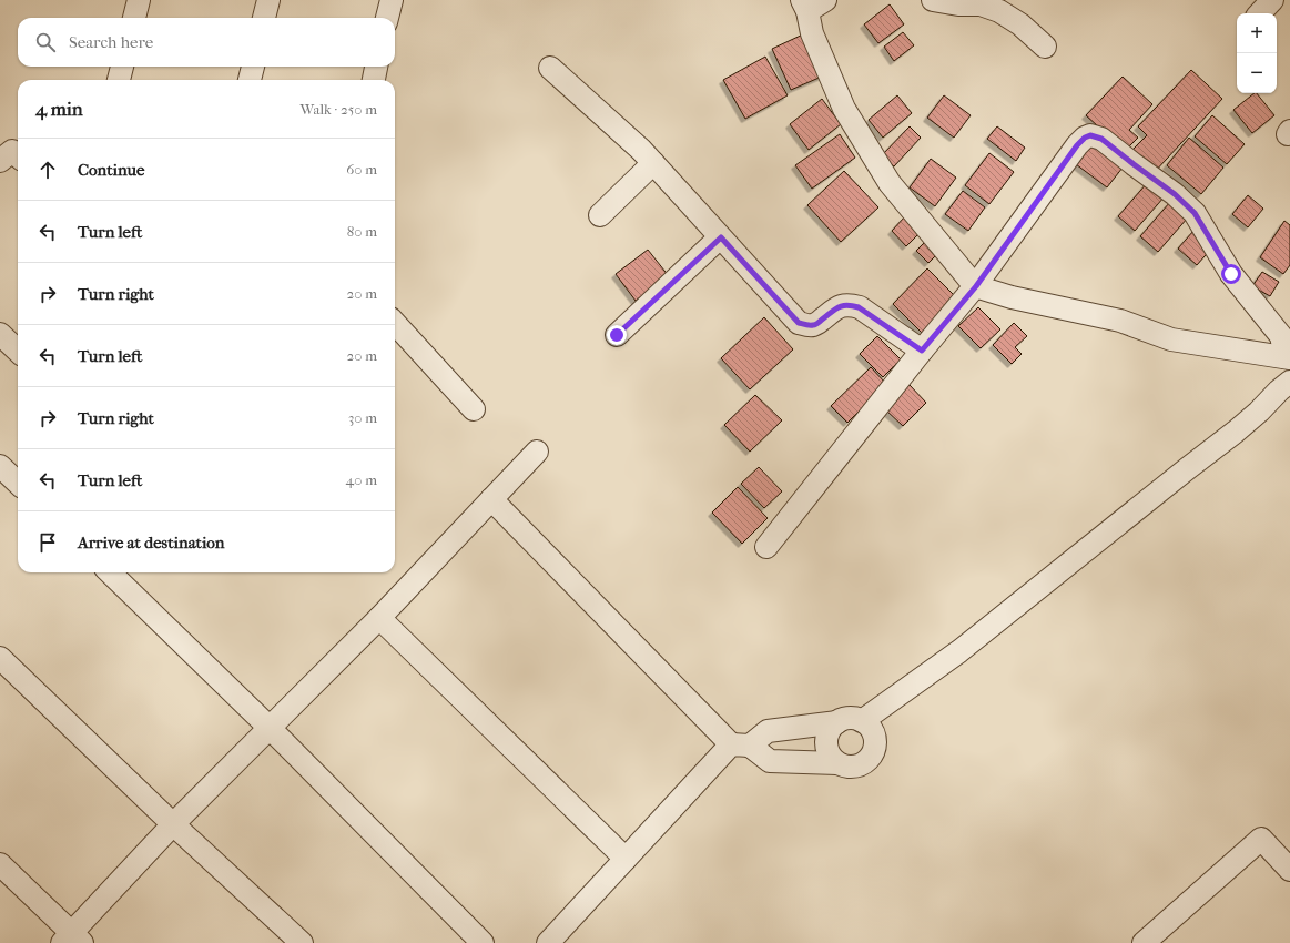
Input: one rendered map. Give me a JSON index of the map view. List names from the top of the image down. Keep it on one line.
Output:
{"page":{"map_buttons":["+","−"],"search":"Search here","heading":["4 min","Walk · 250 m"],"list":[["Continue","60 m"],["Turn left","80 m"],["Turn right","20 m"],["Turn left","20 m"],["Turn right","30 m"],["Turn left","40 m"],"Arrive at destination"]}}
